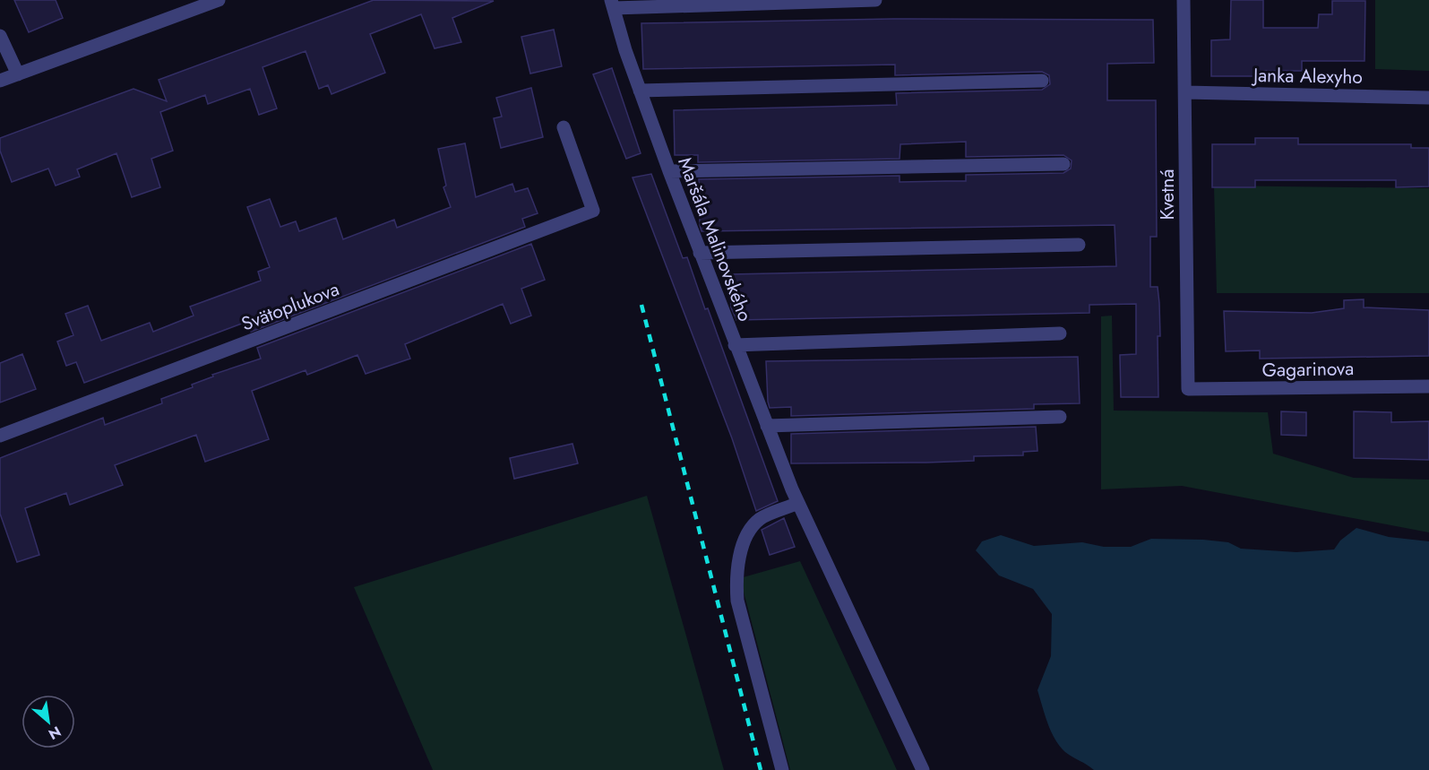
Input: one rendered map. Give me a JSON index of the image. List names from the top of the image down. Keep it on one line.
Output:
{"streets":{"street":["Janka Alexyho","Kvetná","Maršála Malinovského","Svätoplukova","Gagarinova"]},"crossings":[["Janka Alexyho","Kvetná"],["Kvetná","Gagarinova"]],"north":"bottom right"}
